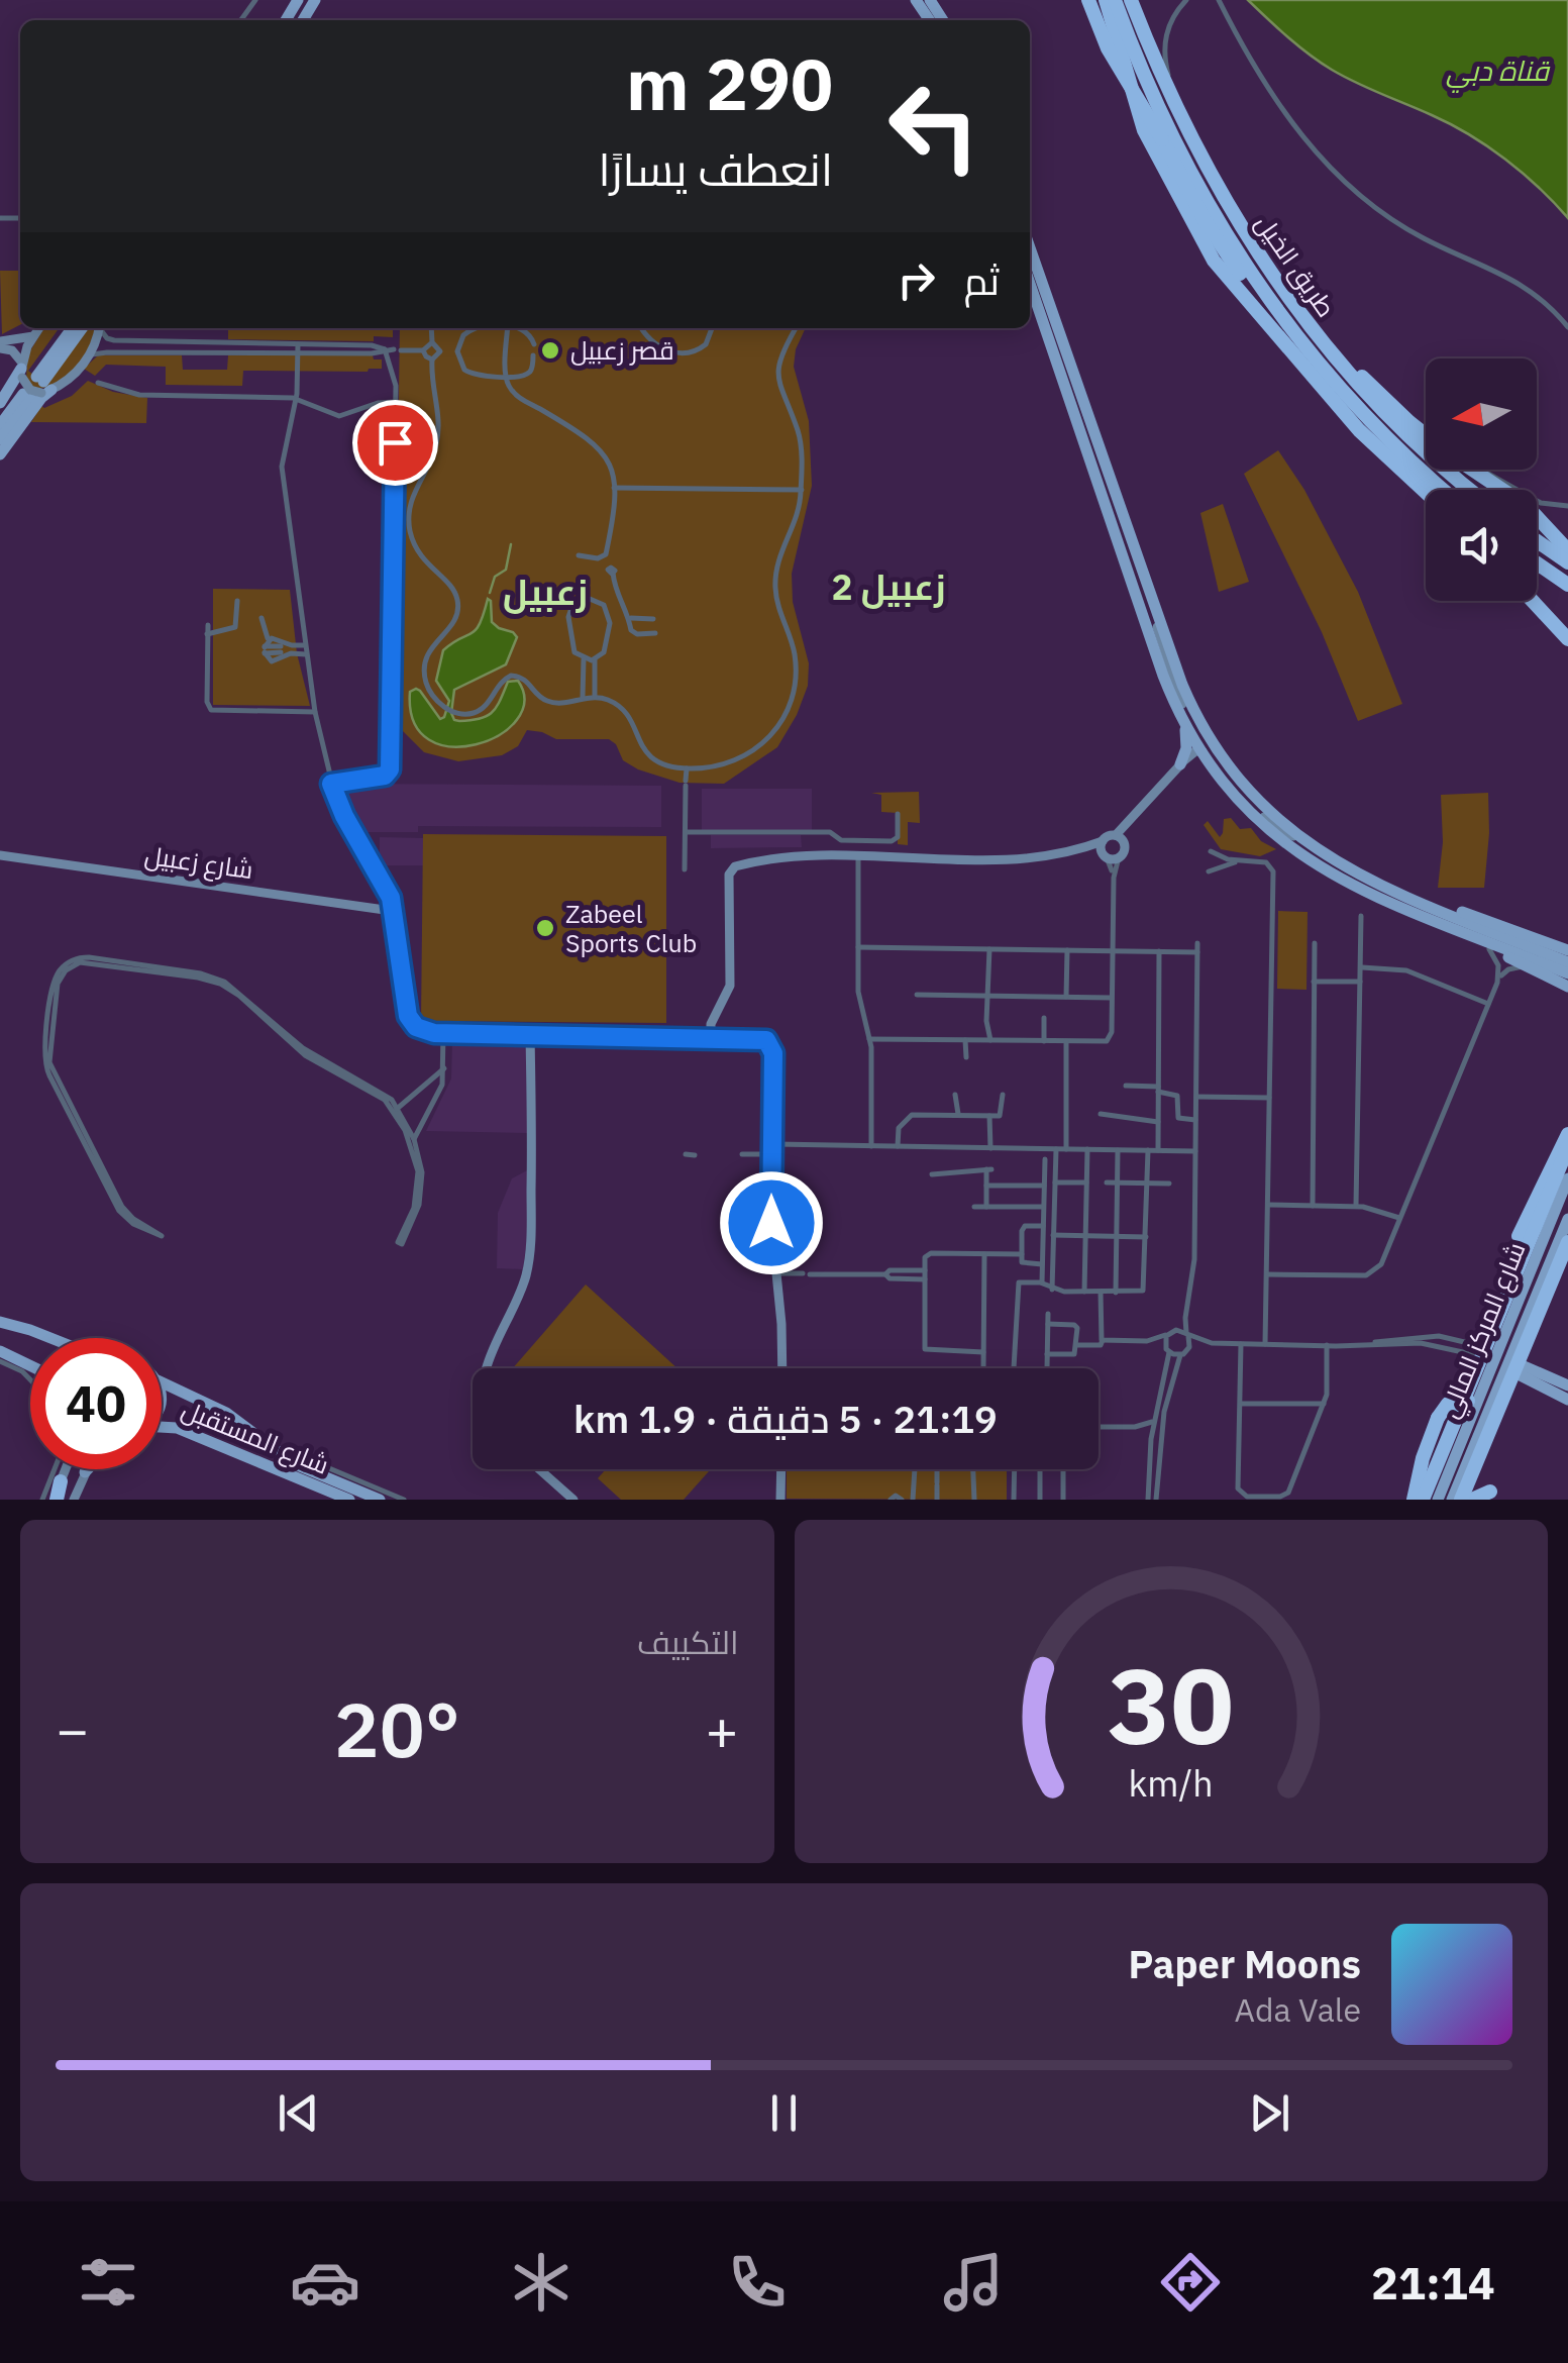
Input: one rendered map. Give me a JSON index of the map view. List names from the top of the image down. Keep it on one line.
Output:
{"streets":{"highway":["طريق الخيل"],"main road":["شارع المركز المالي","شارع المستقبل"],"street":["شارع زعبيل"]},"districts":["زعبيل 2","زعبيل"],"water":["قناة دبي"],"places":["قصر زعبيل","Zabeel Sports Club"],"north":"left","page":{"turn":["290 m","انعطف يسارًا"],"then":"ثم","limit":"40","trip":"21:19 · 5 دقيقة · 1.9 km","tile":"التكييف","heat":["−","20°","+"],"song":["Paper Moons","Ada Vale"],"tabs":"21:14","gauge":["30","km/h"]}}
